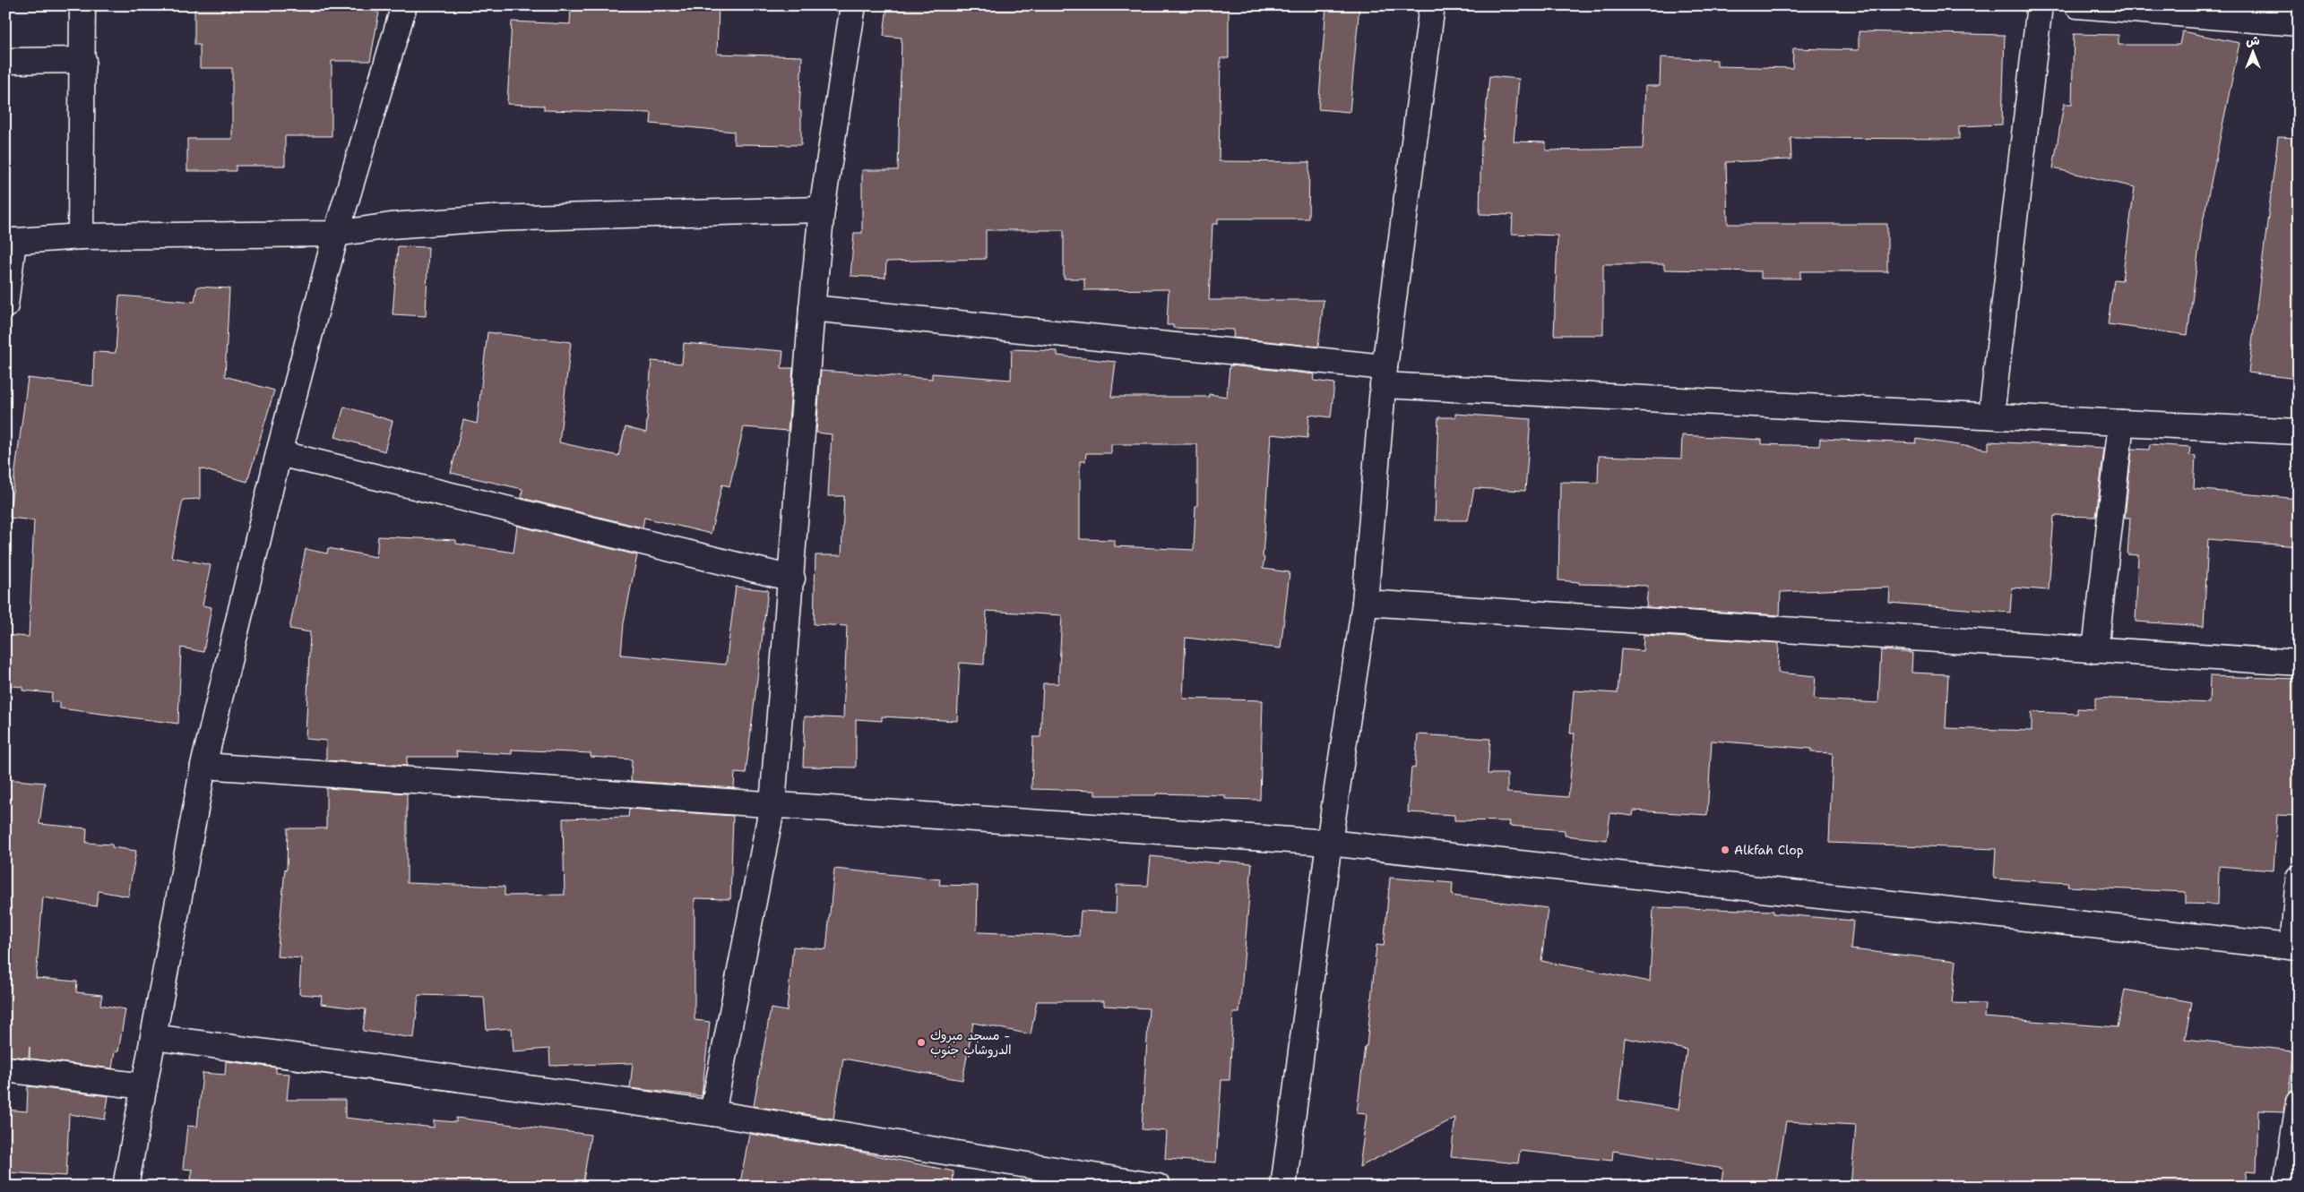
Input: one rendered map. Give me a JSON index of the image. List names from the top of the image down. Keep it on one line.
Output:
{"places":["Alkfah Clop","مسجد مبروك - الدروشاب جنوب"],"north":"top"}
